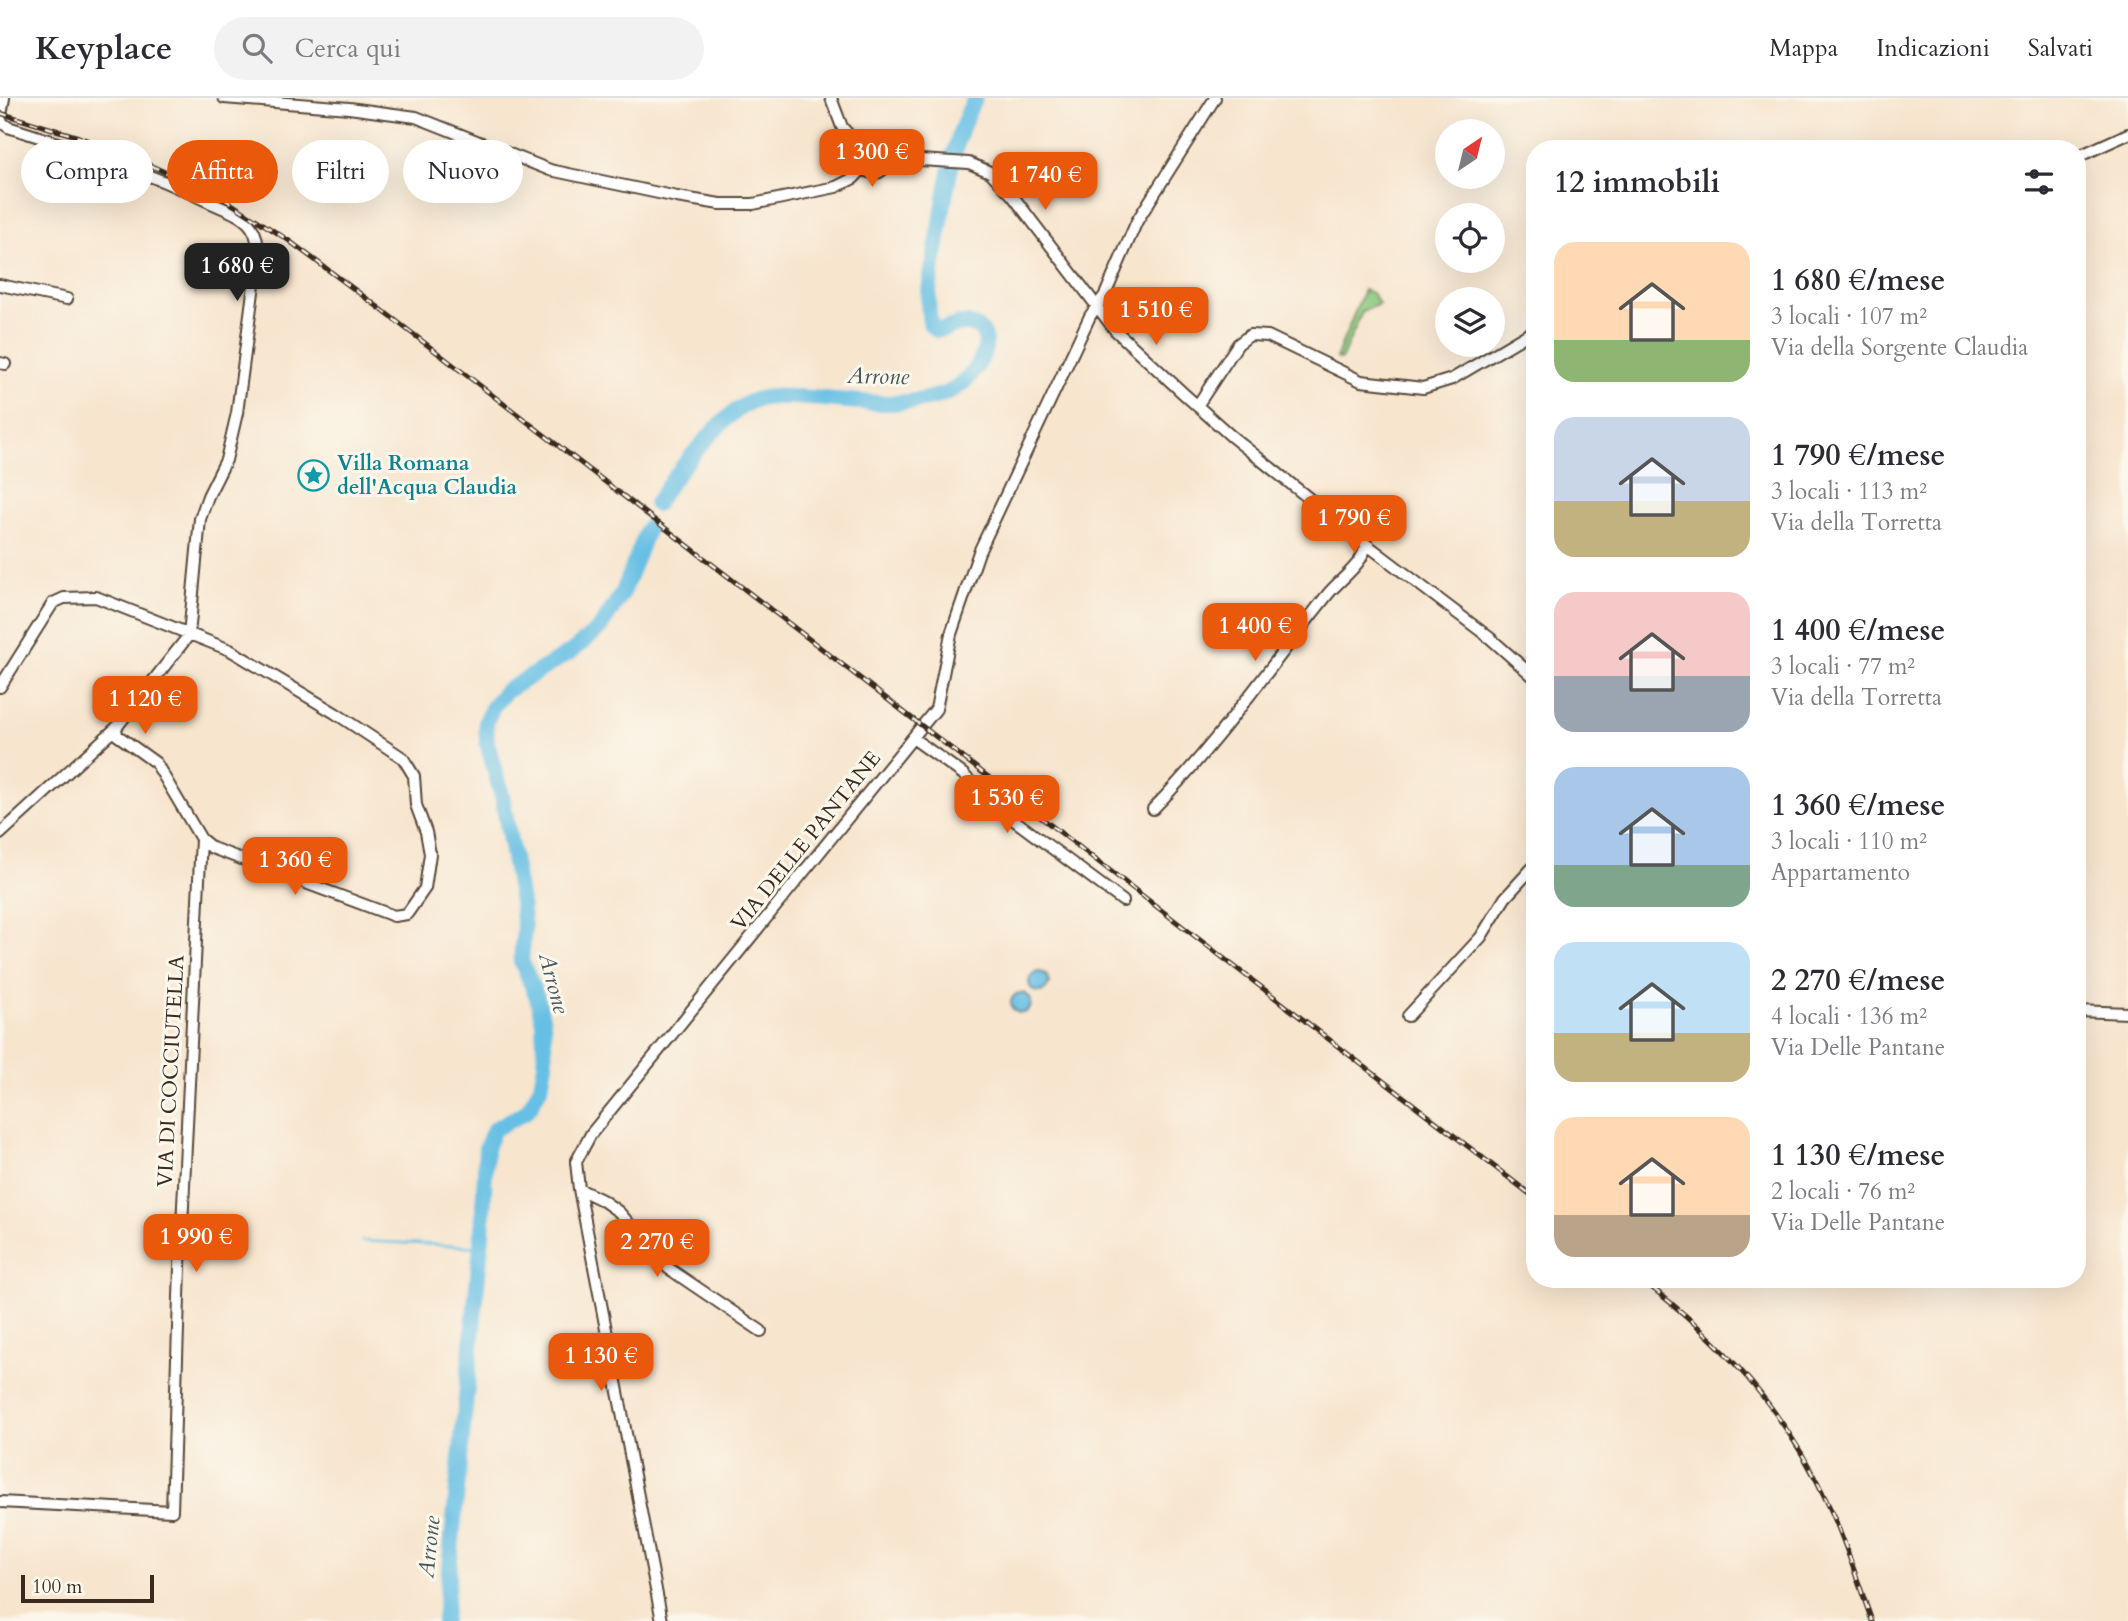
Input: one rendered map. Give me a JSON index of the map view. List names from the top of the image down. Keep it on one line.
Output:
{"streets":{"street":["VIA DELLE PANTANE","VIA DI COCCIUTELLA"]},"water":["Arrone"],"places":{"place":["Villa Romana dell'Acqua Claudia"]},"scale_bar":"100 m","north":"top right","page":{"header":"Keyplace","search":"Cerca qui","nav":["Mappa","Indicazioni","Salvati"],"price":["1 300 €","1 740 €","1 680 €","1 510 €","1 790 €","1 400 €","1 120 €","1 530 €","1 360 €","1 990 €","2 270 €","1 130 €"],"chip":["Compra","Affitta","Filtri","Nuovo"],"heading":"12 immobili","list":[{"name":"1 680 €/mese","note":"3 locali · 107 m² · Via della Sorgente Claudia"},{"name":"1 790 €/mese","note":"3 locali · 113 m² · Via della Torretta"},{"name":"1 400 €/mese","note":"3 locali · 77 m² · Via della Torretta"},{"name":"1 360 €/mese","note":"3 locali · 110 m² · Appartamento"},{"name":"2 270 €/mese","note":"4 locali · 136 m² · Via Delle Pantane"},{"name":"1 130 €/mese","note":"2 locali · 76 m² · Via Delle Pantane"}],"scale":"100 m"}}
